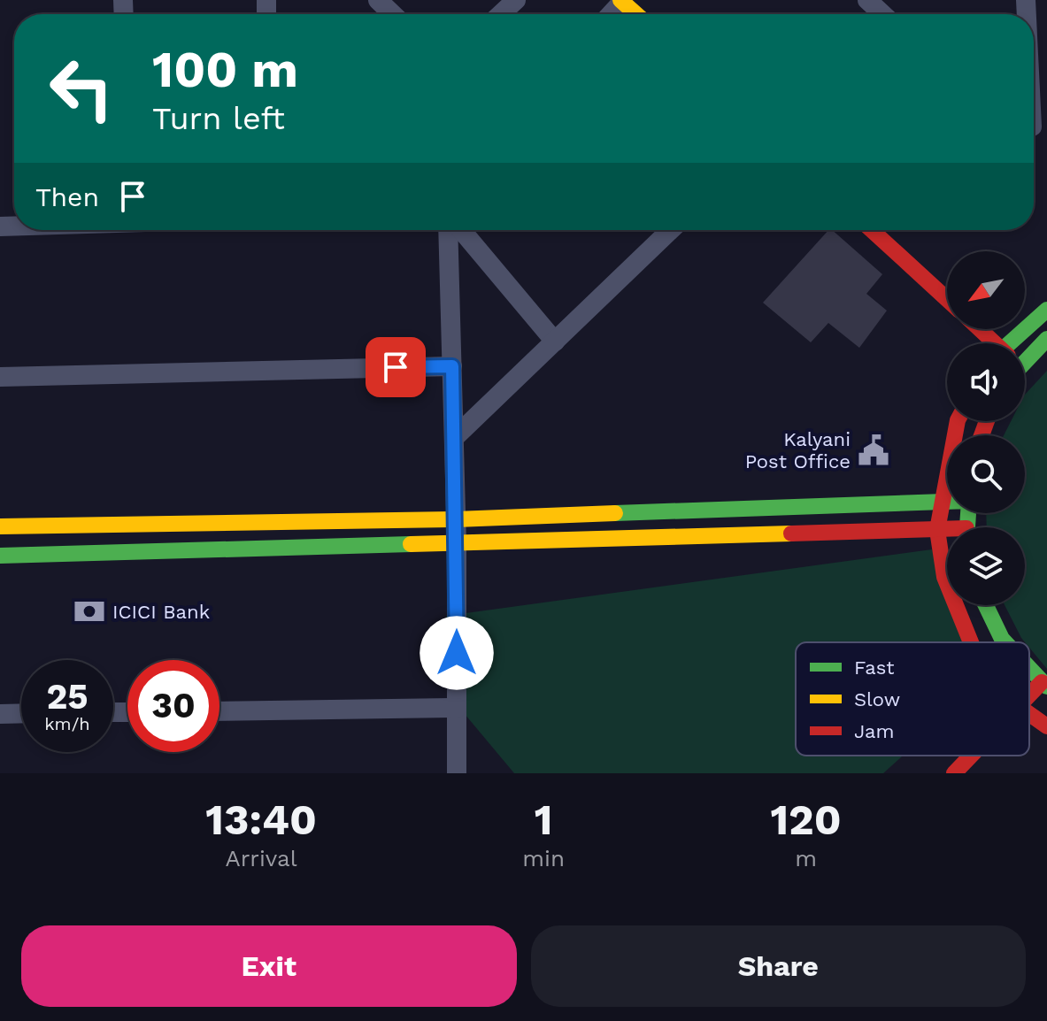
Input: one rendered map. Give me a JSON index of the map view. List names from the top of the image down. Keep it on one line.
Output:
{"places":{"public building":["Kalyani Post Office"],"bank":["ICICI Bank"]},"legend":["Fast","Slow","Jam"],"north":"bottom left","page":{"turn":["100 m","Turn left"],"then":"Then","speed":"25 km/h","limit":"30","eta":["13:40","Arrival","1","min","120","m"],"buttons":["Exit","Share"]}}
